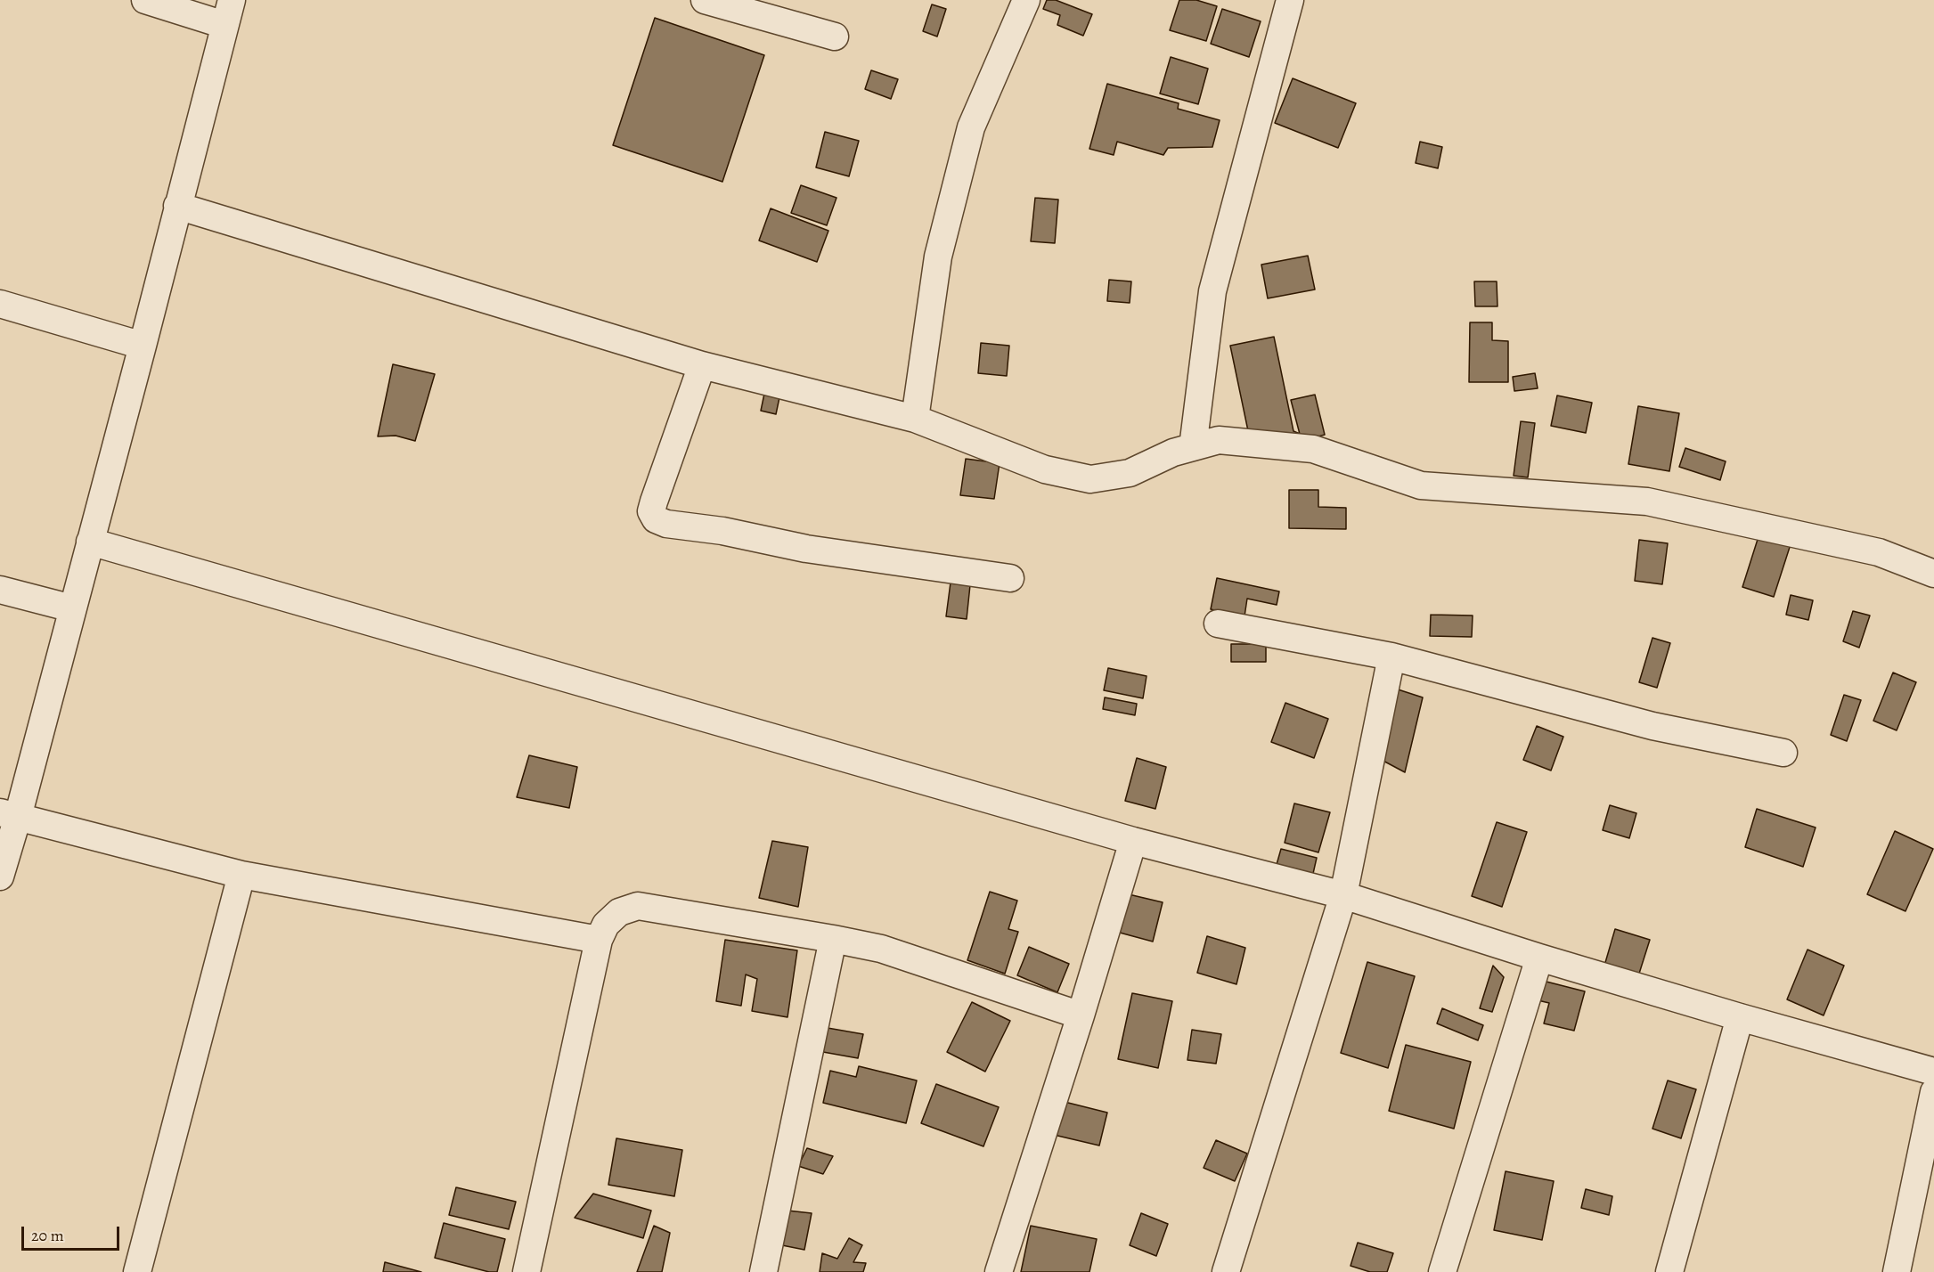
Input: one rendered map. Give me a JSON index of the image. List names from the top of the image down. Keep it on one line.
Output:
{"scale_bar":"20 m"}
